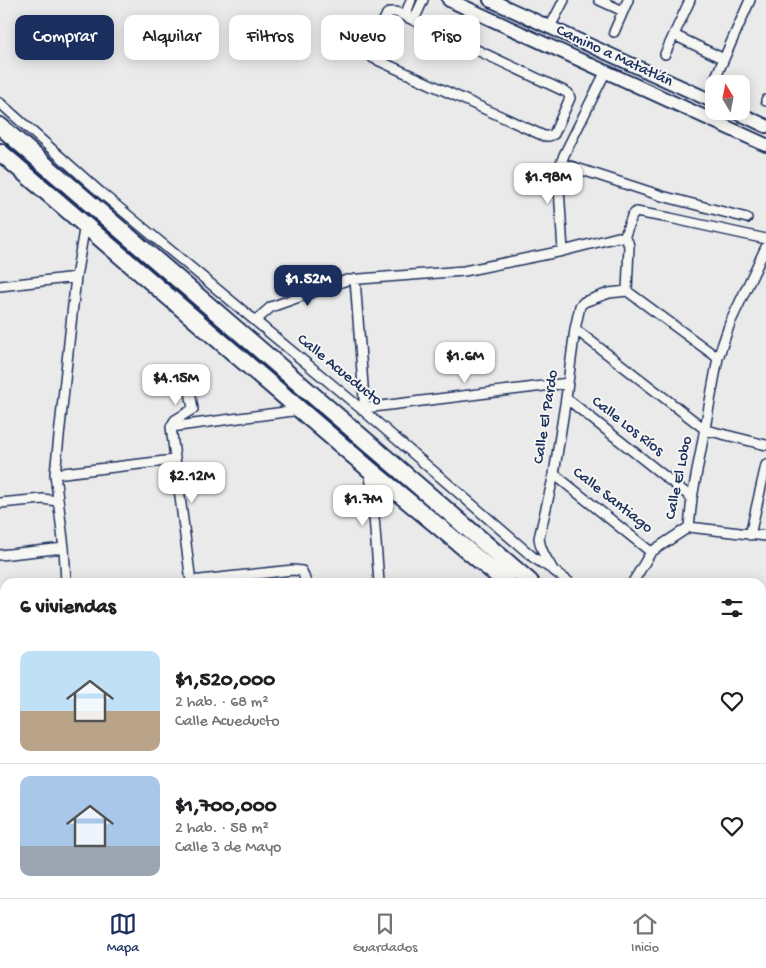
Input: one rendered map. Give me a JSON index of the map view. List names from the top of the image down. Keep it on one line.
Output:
{"streets":{"street":["Camino a Matatlán","Calle Acueducto","Calle El Pardo","Calle Los Ríos","Calle El Lobo","Calle Santiago"]},"crossings":[["Calle Acueducto","Calle El Pardo"],["Calle El Pardo","Calle Los Ríos"],["Calle El Pardo","Calle Santiago"],["Calle Los Ríos","Calle El Lobo"],["Calle El Lobo","Calle Santiago"]],"north":"top","page":{"chip":["Comprar","Alquilar","Filtros","Nuevo","Piso"],"price":["$1.98M","$1.52M","$1.6M","$4.15M","$2.12M","$1.7M"],"heading":"6 viviendas","list":[{"name":"$1,520,000","note":"2 hab. · 68 m² · Calle Acueducto"},{"name":"$1,700,000","note":"2 hab. · 58 m² · Calle 3 de Mayo"}],"tabs":["Mapa","Guardados","Inicio"]}}
